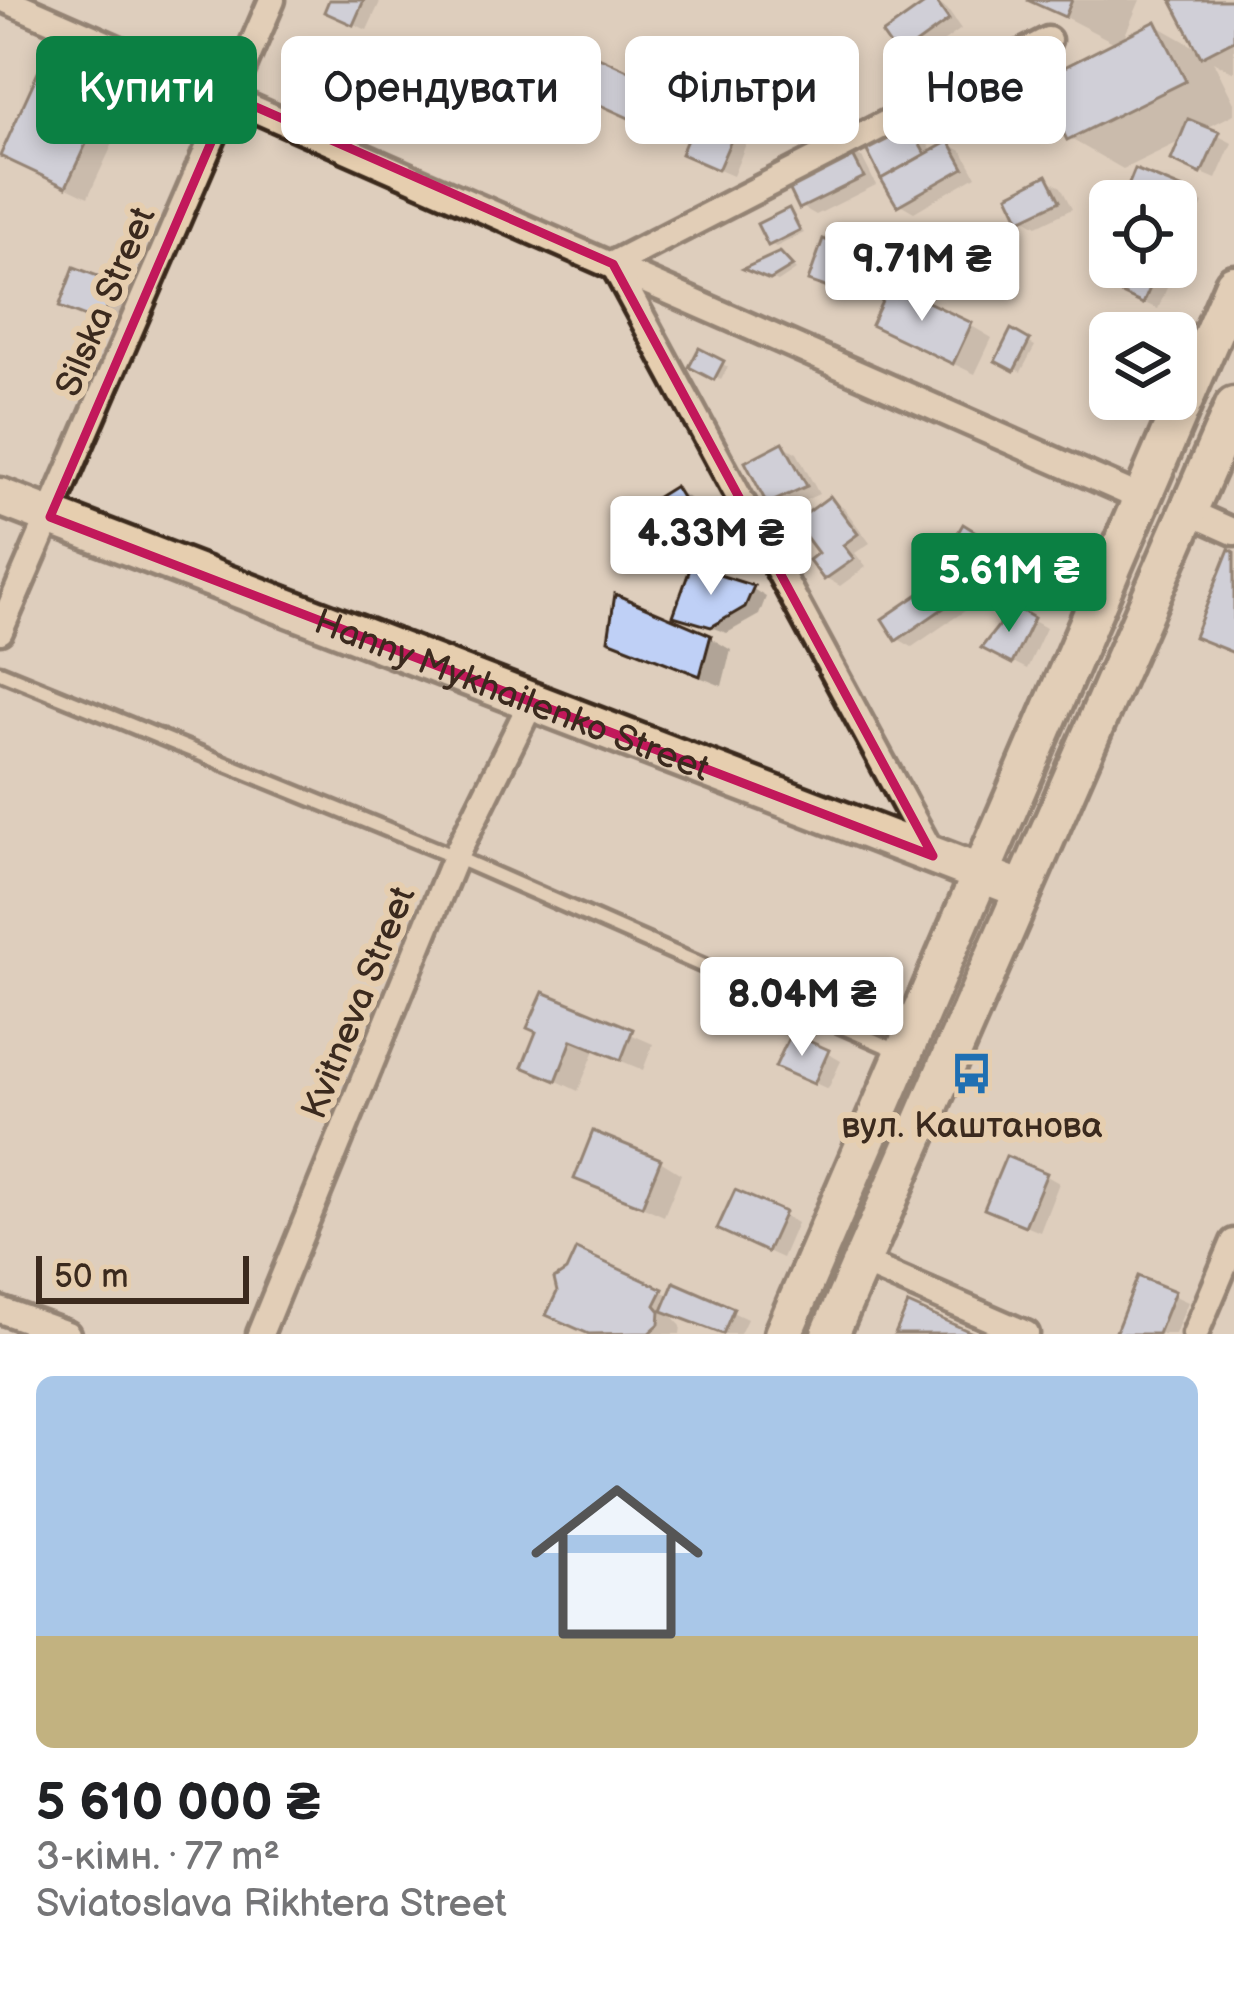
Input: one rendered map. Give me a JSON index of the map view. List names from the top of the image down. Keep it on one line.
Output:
{"streets":{"main road":["Hanny Mykhailenko Street"],"street":["Silska Street","Kvitneva Street"]},"crossings":[["Silska Street","Hanny Mykhailenko Street"],["Hanny Mykhailenko Street","Kvitneva Street"]],"places":{"bus stop":["вул. Каштанова"]},"scale_bar":"50 m","page":{"chip":["Купити","Орендувати","Фільтри","Нове"],"price":["9.71M ₴","4.33M ₴","5.61M ₴","8.04M ₴"],"scale":"50 m","list":[{"name":"5 610 000 ₴","note":"3-кімн. · 77 m² · Sviatoslava Rikhtera Street"}]}}
